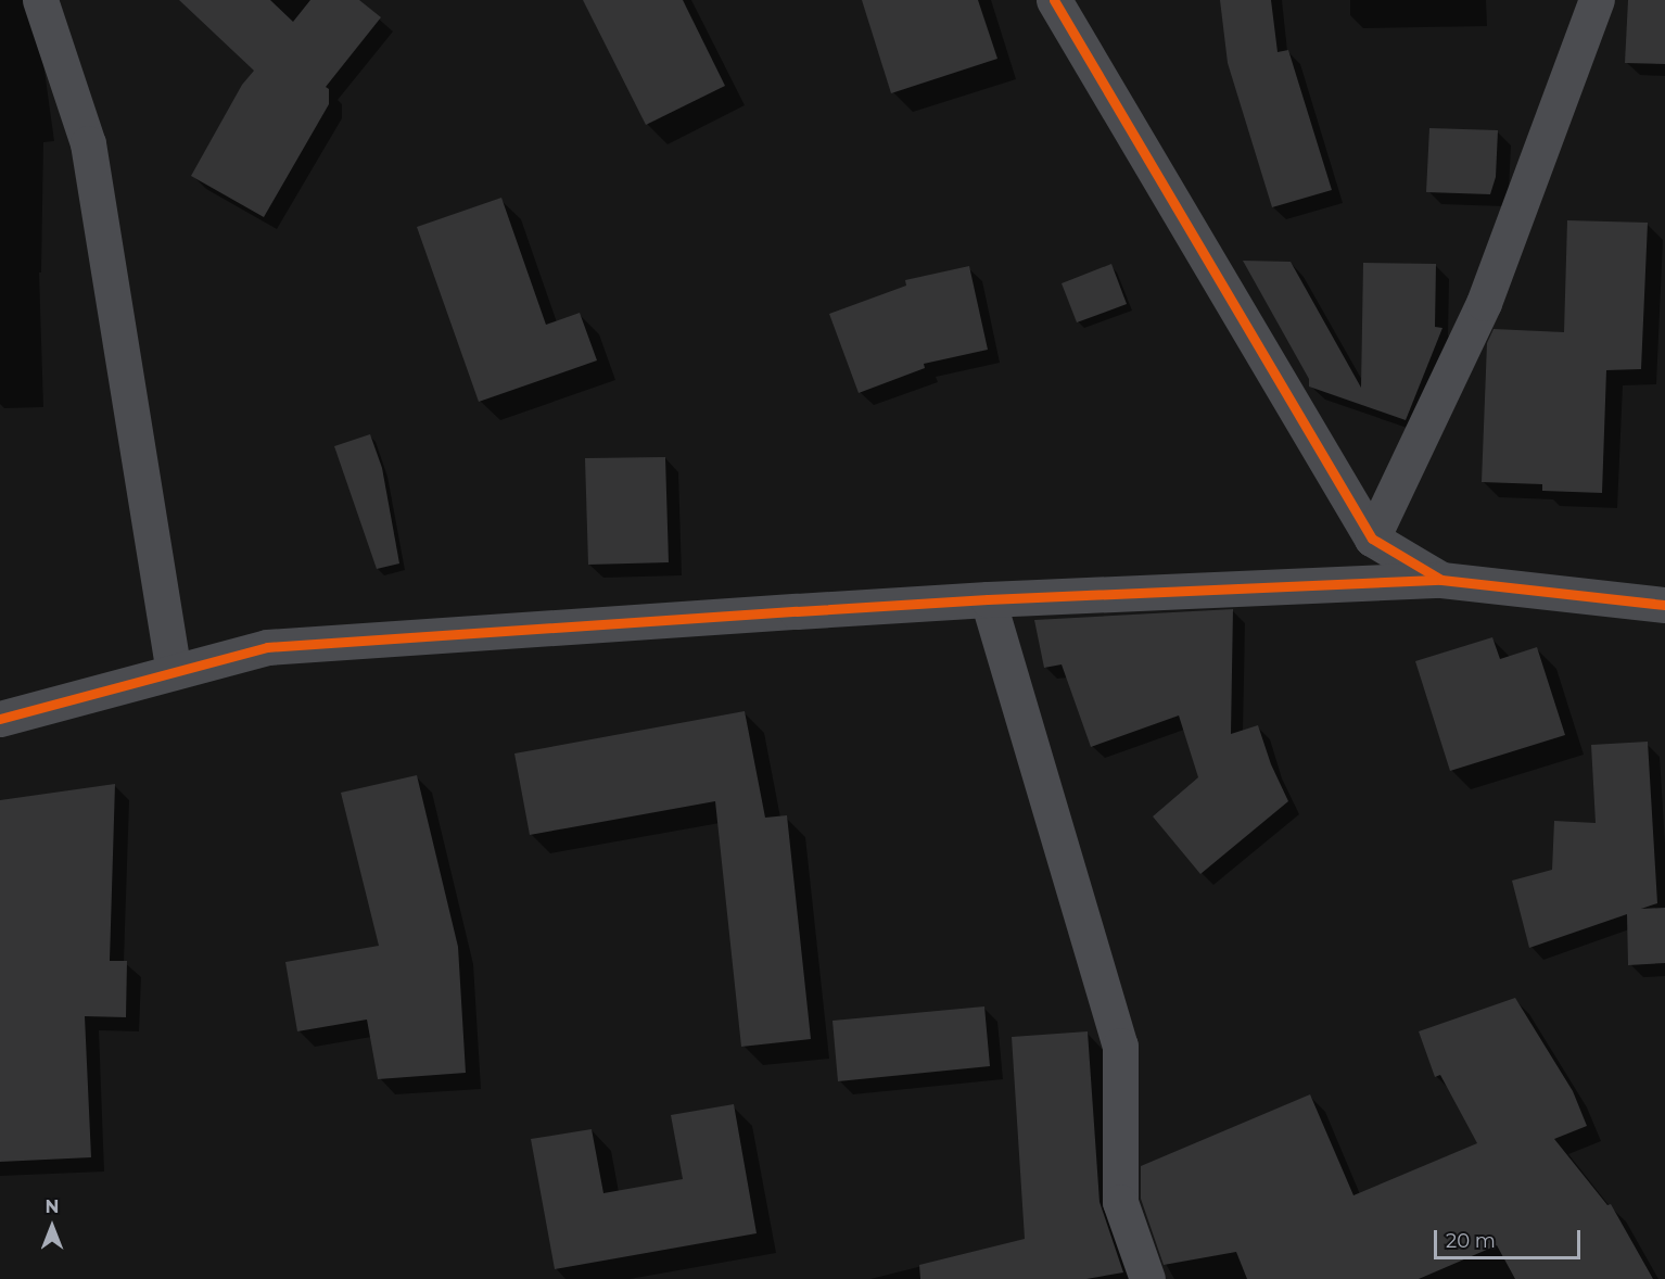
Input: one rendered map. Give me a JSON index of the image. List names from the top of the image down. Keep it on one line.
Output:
{"scale_bar":"20 m","north":"top"}
